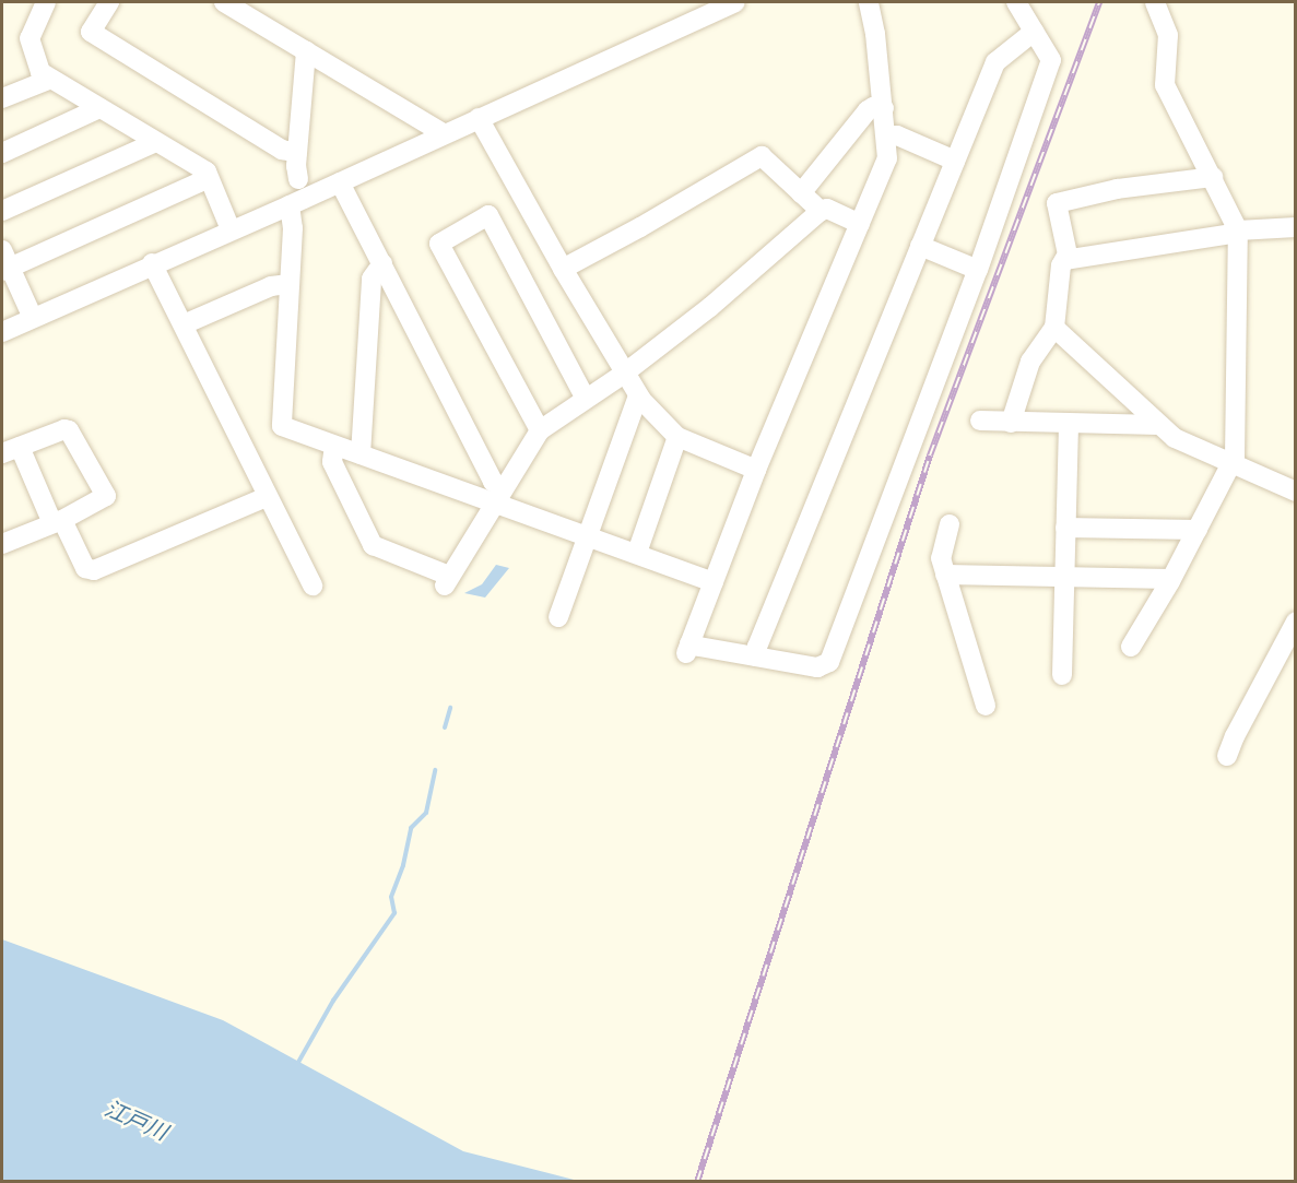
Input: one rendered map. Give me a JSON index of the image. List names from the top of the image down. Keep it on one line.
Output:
{"water":["江戸川"]}
